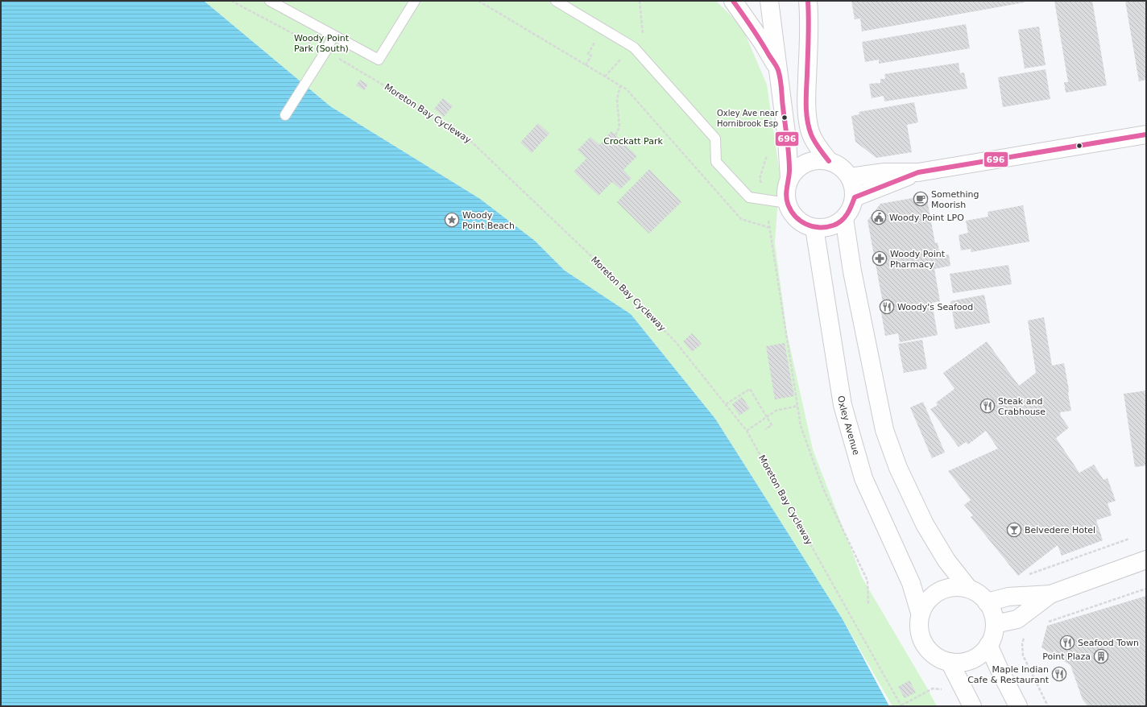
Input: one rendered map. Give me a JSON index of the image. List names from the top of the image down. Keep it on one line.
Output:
{"streets":{"street":["Oxley Avenue"],"path":["Moreton Bay Cycleway"]},"parks":["Woody Point Park (South)","Crockatt Park"],"places":{"other":["Oxley Ave near Hornibrook Esp"],"cafe":["Something Moorish"],"public building":["Woody Point LPO"],"place":["Woody Point Beach"],"pharmacy":["Woody Point Pharmacy"],"restaurant":["Woody's Seafood","Steak and Crabhouse","Seafood Town","Maple Indian Cafe & Restaurant"],"bar":["Belvedere Hotel"],"building":["Point Plaza"]},"lines":["transit line 696"]}
